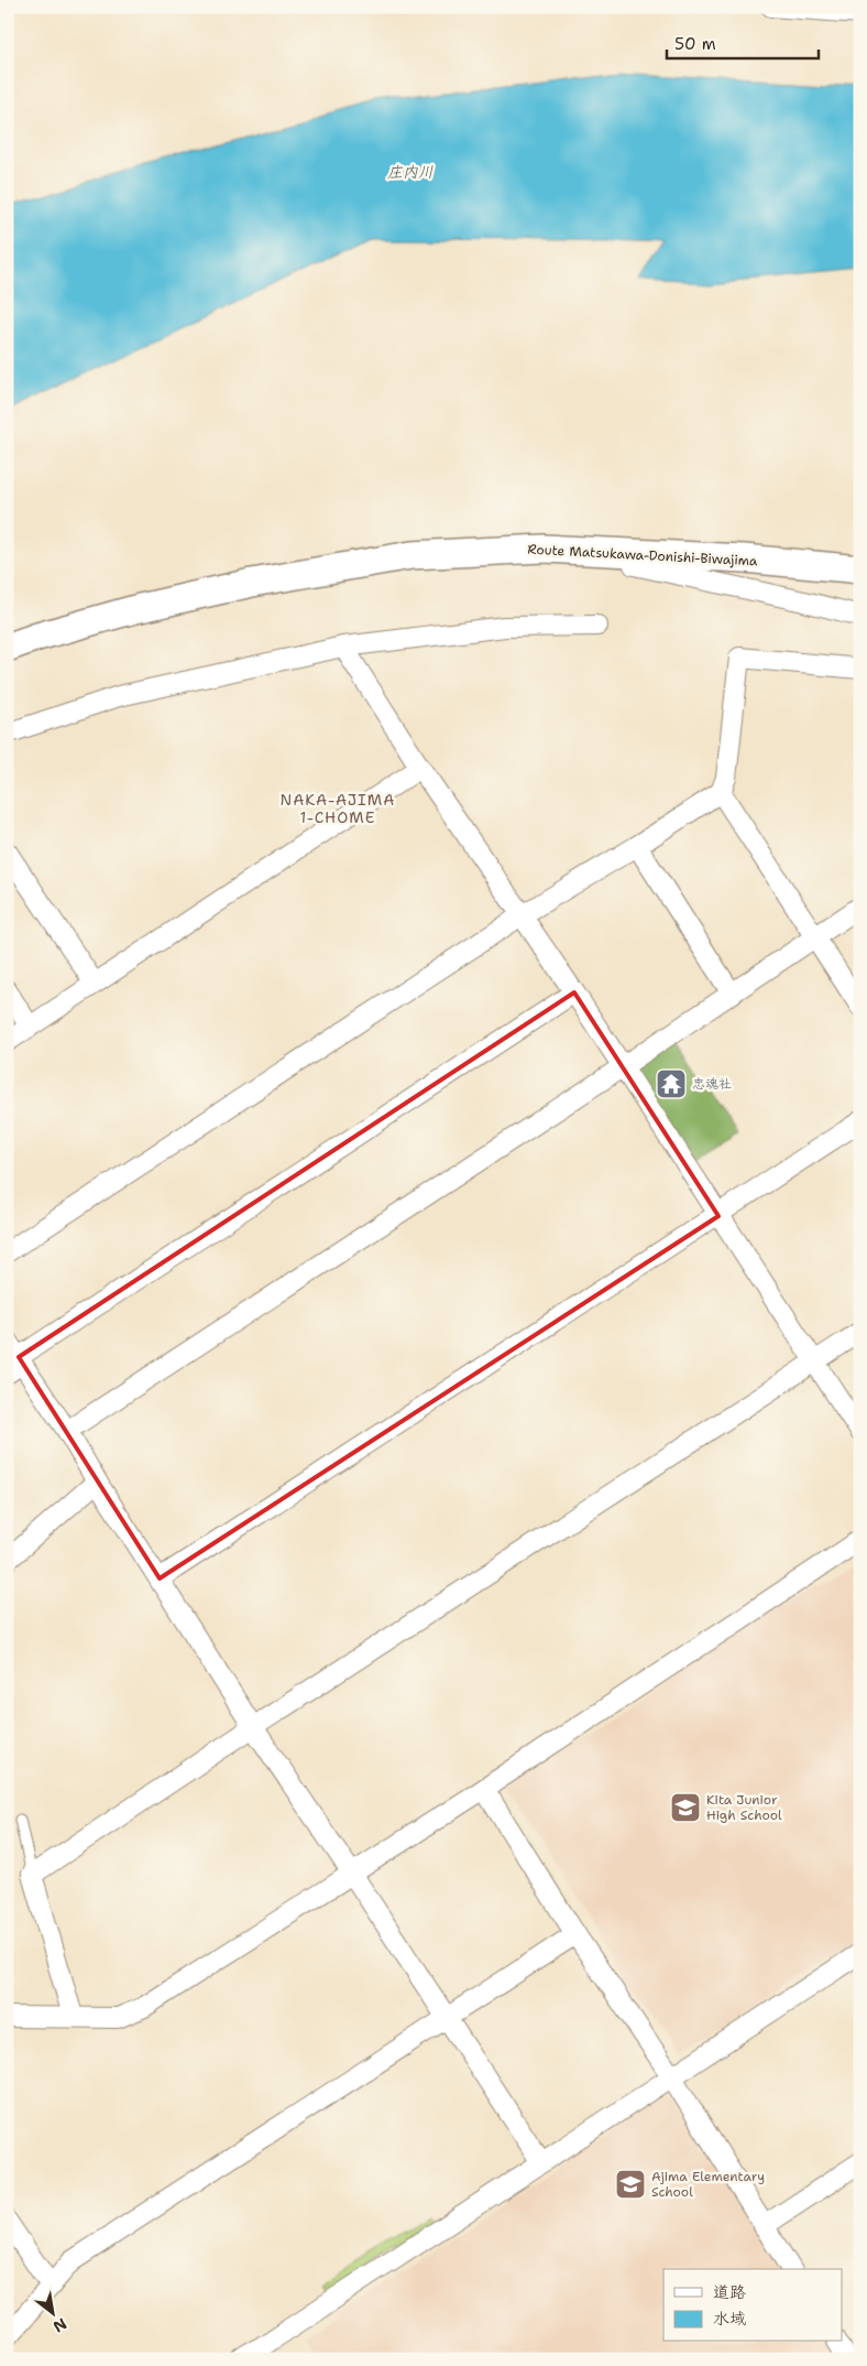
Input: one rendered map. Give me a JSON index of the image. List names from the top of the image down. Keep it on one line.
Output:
{"streets":{"main road":["Route Matsukawa-Donishi-Biwajima"]},"districts":["NAKA-AJIMA 1-CHOME"],"water":["庄内川"],"places":{"temple":["忠魂社"],"school or university":["Kita Junior High School","Ajima Elementary School"]},"legend":["道路","水域"],"scale_bar":"50 m","north":"bottom right"}
